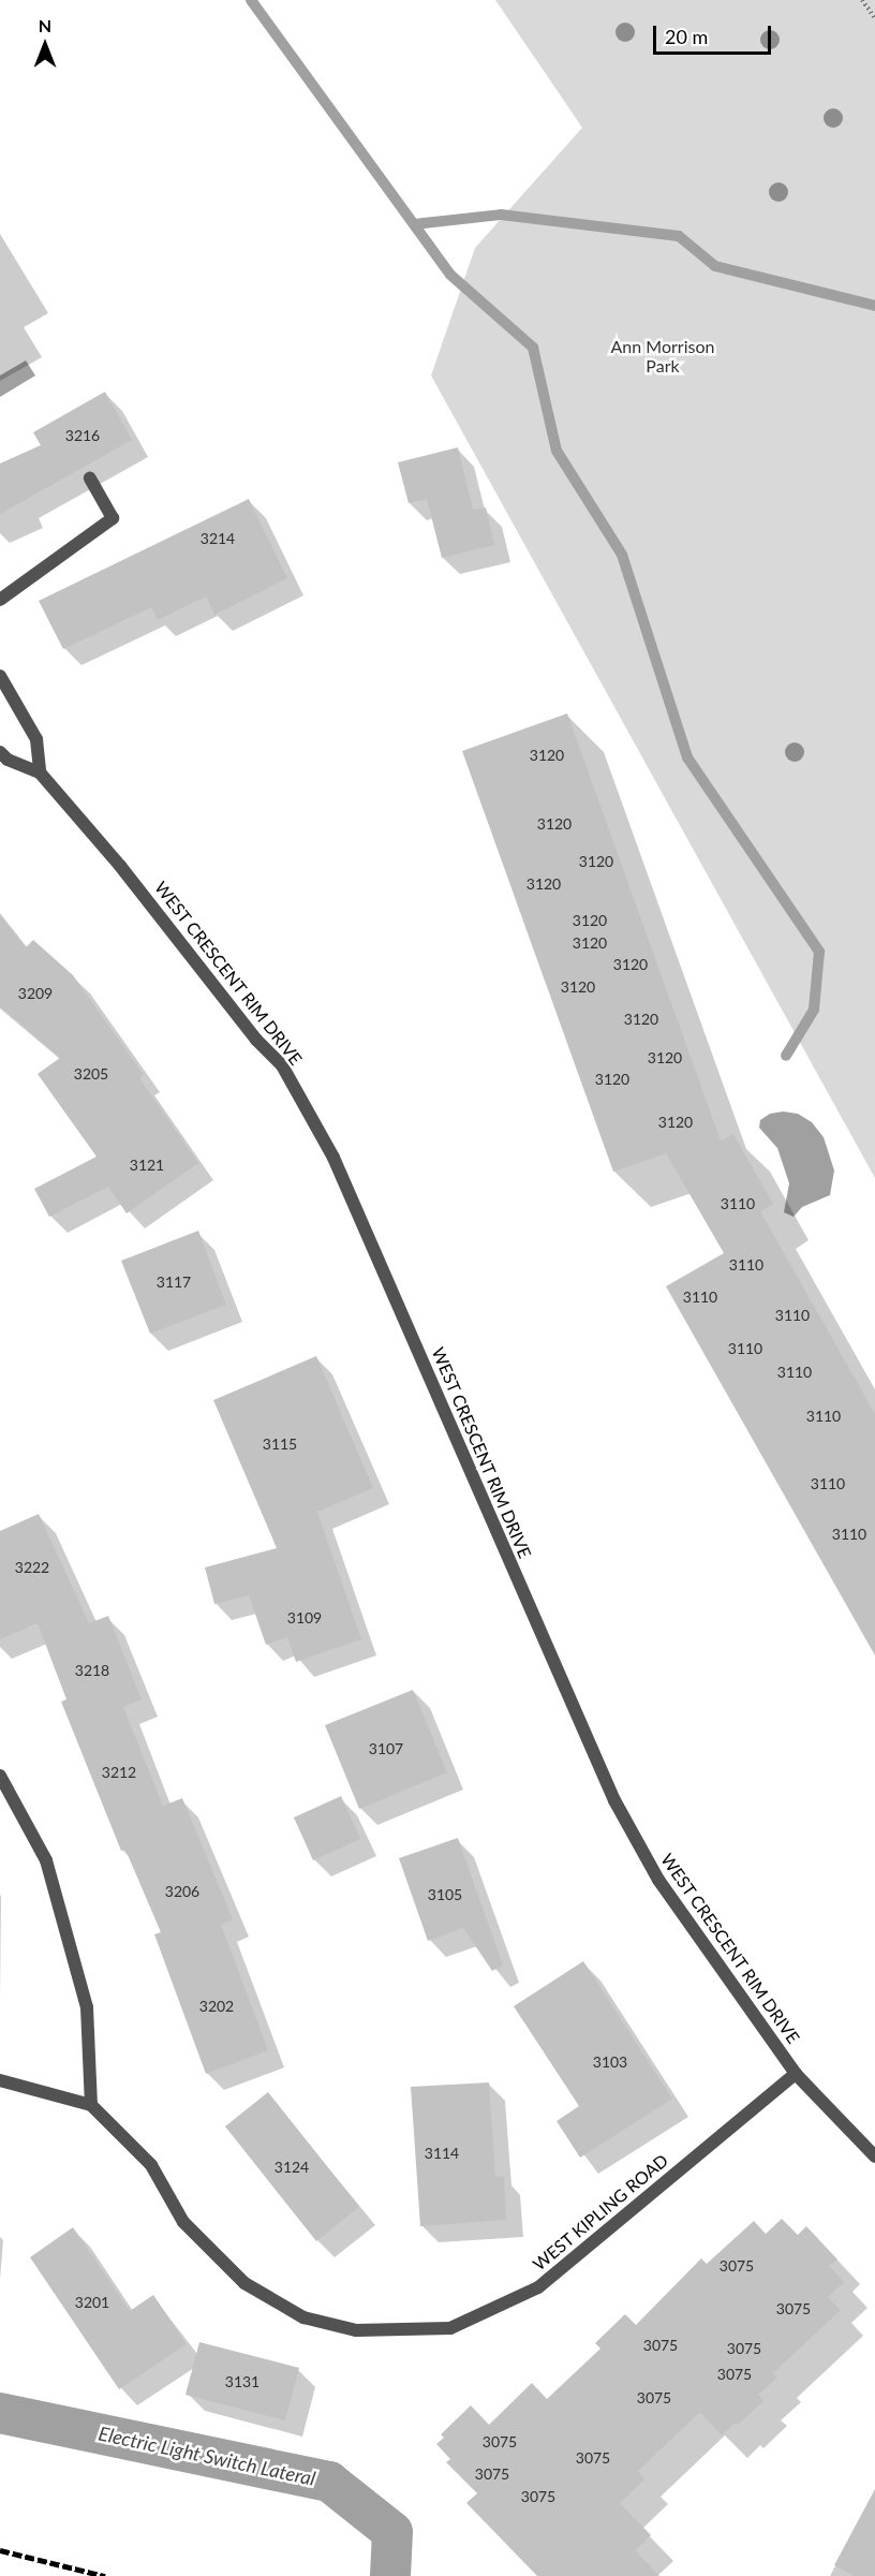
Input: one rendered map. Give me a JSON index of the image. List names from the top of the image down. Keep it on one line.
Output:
{"streets":{"street":["WEST CRESCENT RIM DRIVE","WEST KIPLING ROAD"]},"crossings":[["WEST CRESCENT RIM DRIVE","WEST KIPLING ROAD"]],"water":["Electric Light Switch Lateral"],"parks":["Ann Morrison Park"],"house_numbers":["3216","3214","3120","3120","3120","3120","3120","3120","3120","3120","3209","3120","3120","3205","3120","3120","3121","3110","3110","3117","3110","3110","3110","3110","3110","3115","3110","3110","3222","3109","3218","3107","3212","3206","3105","3202","3103","3114","3124","3075","3201","3075","3075","3075","3075","3131","3075","3075","3075","3075","3075"],"scale_bar":"20 m","north":"top"}
